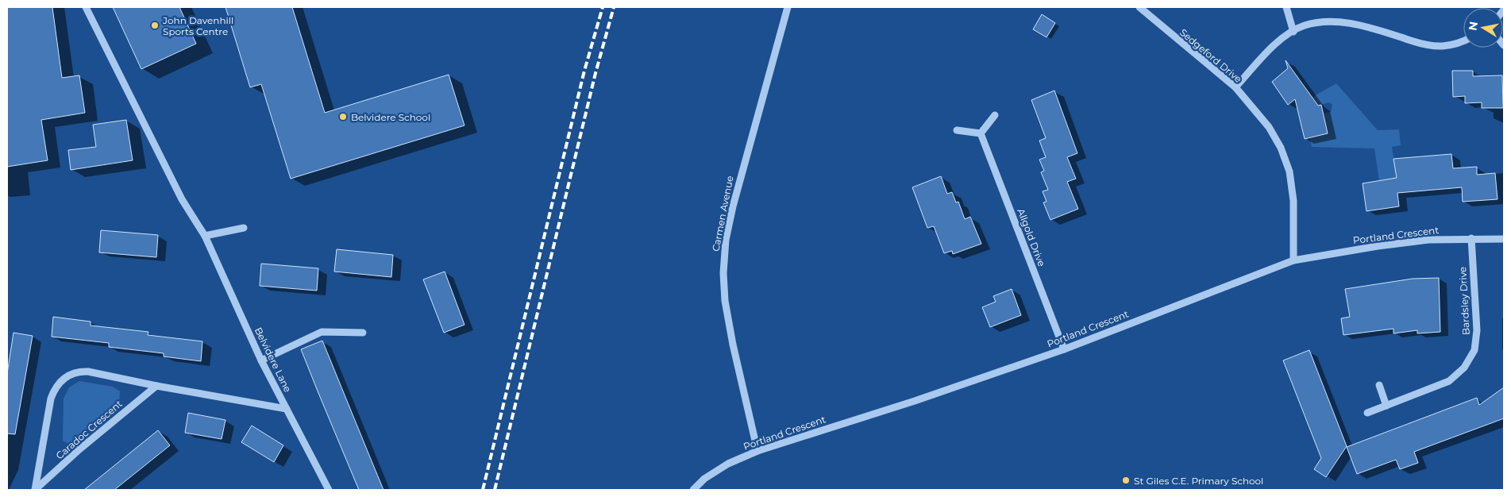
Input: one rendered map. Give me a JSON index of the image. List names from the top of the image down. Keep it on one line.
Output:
{"streets":{"street":["Sedgeford Drive","Carmen Avenue","Portland Crescent","Allgold Drive","Bardsley Drive","Belvidere Lane","Caradoc Crescent"]},"crossings":[["Sedgeford Drive","Portland Crescent"],["Carmen Avenue","Portland Crescent"],["Portland Crescent","Allgold Drive"],["Portland Crescent","Bardsley Drive"],["Belvidere Lane","Caradoc Crescent"]],"places":["John Davenhill Sports Centre","Belvidere School","St Giles C.E. Primary School"],"north":"left"}
